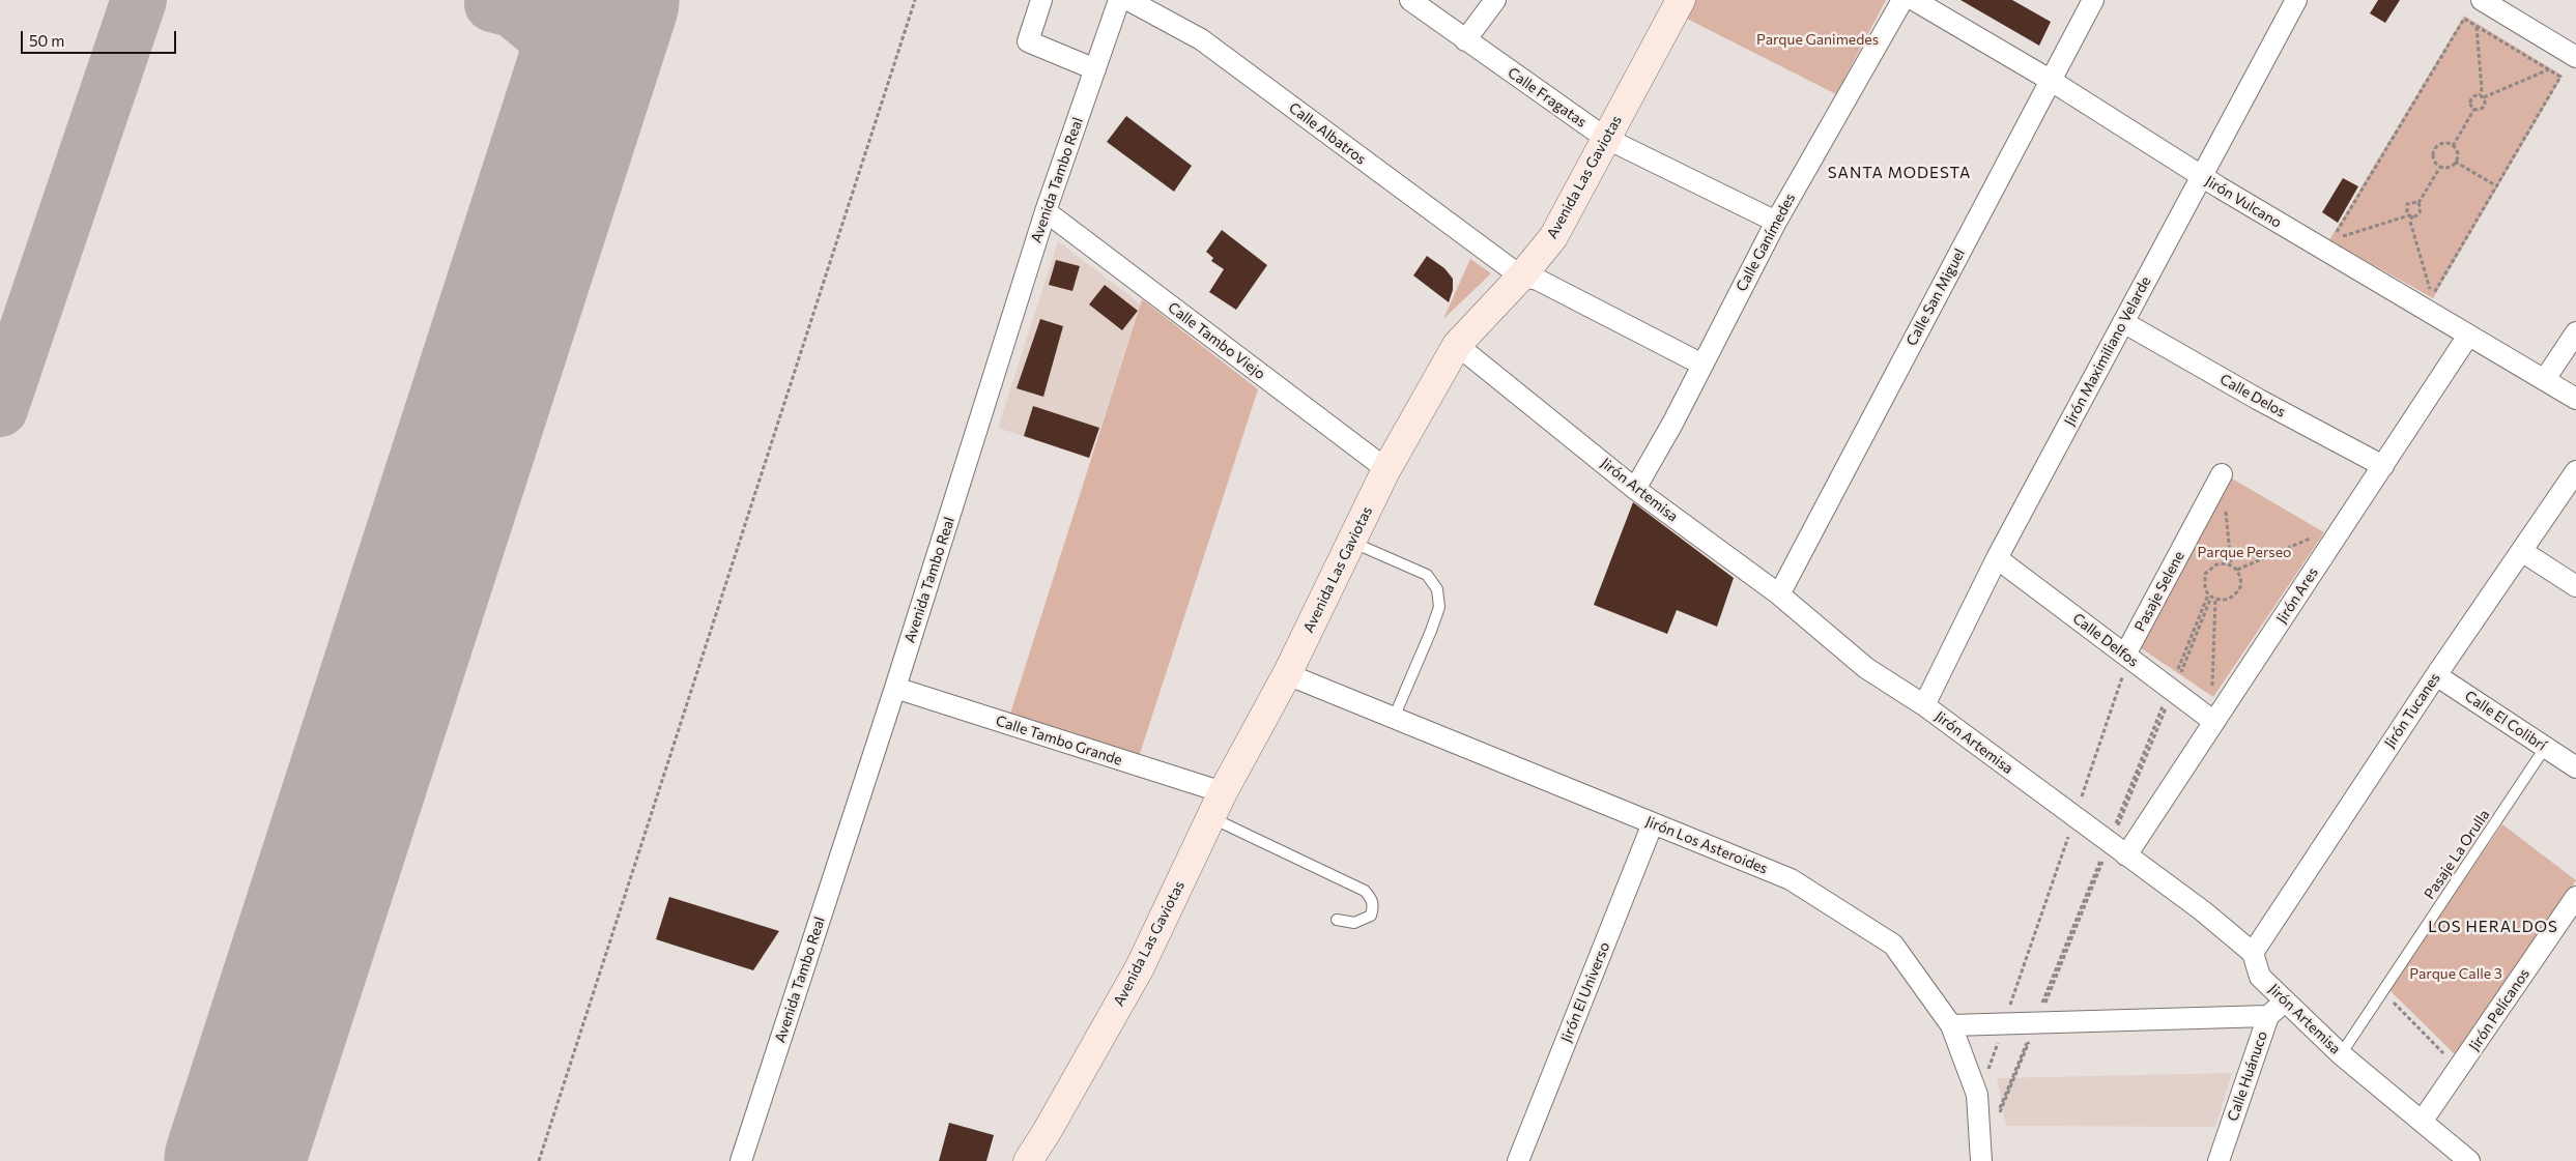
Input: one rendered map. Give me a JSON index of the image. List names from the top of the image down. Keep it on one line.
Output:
{"streets":{"street":["Calle Fragatas","Calle Albatros","Avenida Las Gaviotas","Avenida Tambo Real","Jirón Vulcano","Calle Ganímedes","Calle San Miguel","Calle Tambo Viejo","Jirón Maximiliano Velarde","Calle Delos","Jirón Artemisa","Pasaje Selene","Jirón Ares","Calle Delfos","Jirón Tucanes","Calle El Colibrí","Calle Tambo Grande","Jirón Los Asteroides","Jirón El Universo","Jirón Pelícanos","Calle Huánuco"],"lane":["Pasaje La Orulla"]},"crossings":[["Calle Fragatas","Avenida Las Gaviotas"],["Calle Fragatas","Calle Ganímedes"],["Calle Albatros","Avenida Las Gaviotas"],["Avenida Las Gaviotas","Calle Tambo Viejo"],["Avenida Las Gaviotas","Jirón Artemisa"],["Avenida Las Gaviotas","Calle Tambo Grande"],["Avenida Las Gaviotas","Jirón Los Asteroides"],["Avenida Tambo Real","Calle Tambo Viejo"],["Avenida Tambo Real","Calle Tambo Grande"],["Jirón Vulcano","Calle San Miguel"],["Jirón Vulcano","Jirón Maximiliano Velarde"],["Jirón Vulcano","Jirón Ares"],["Calle Ganímedes","Jirón Artemisa"],["Calle San Miguel","Jirón Artemisa"],["Jirón Maximiliano Velarde","Calle Delos"],["Jirón Maximiliano Velarde","Jirón Artemisa"],["Jirón Maximiliano Velarde","Calle Delfos"],["Calle Delos","Jirón Ares"],["Jirón Artemisa","Jirón Ares"],["Jirón Artemisa","Jirón Tucanes"],["Jirón Artemisa","Pasaje La Orulla"],["Jirón Artemisa","Jirón Pelícanos"],["Jirón Artemisa","Calle Huánuco"],["Pasaje Selene","Calle Delfos"],["Jirón Ares","Calle Delfos"],["Jirón Tucanes","Calle El Colibrí"],["Calle El Colibrí","Pasaje La Orulla"],["Jirón Los Asteroides","Jirón El Universo"]],"districts":["SANTA MODESTA","LOS HERALDOS"],"parks":["Parque Ganimedes","Parque Perseo","Parque Calle 3"],"scale_bar":"50 m"}
